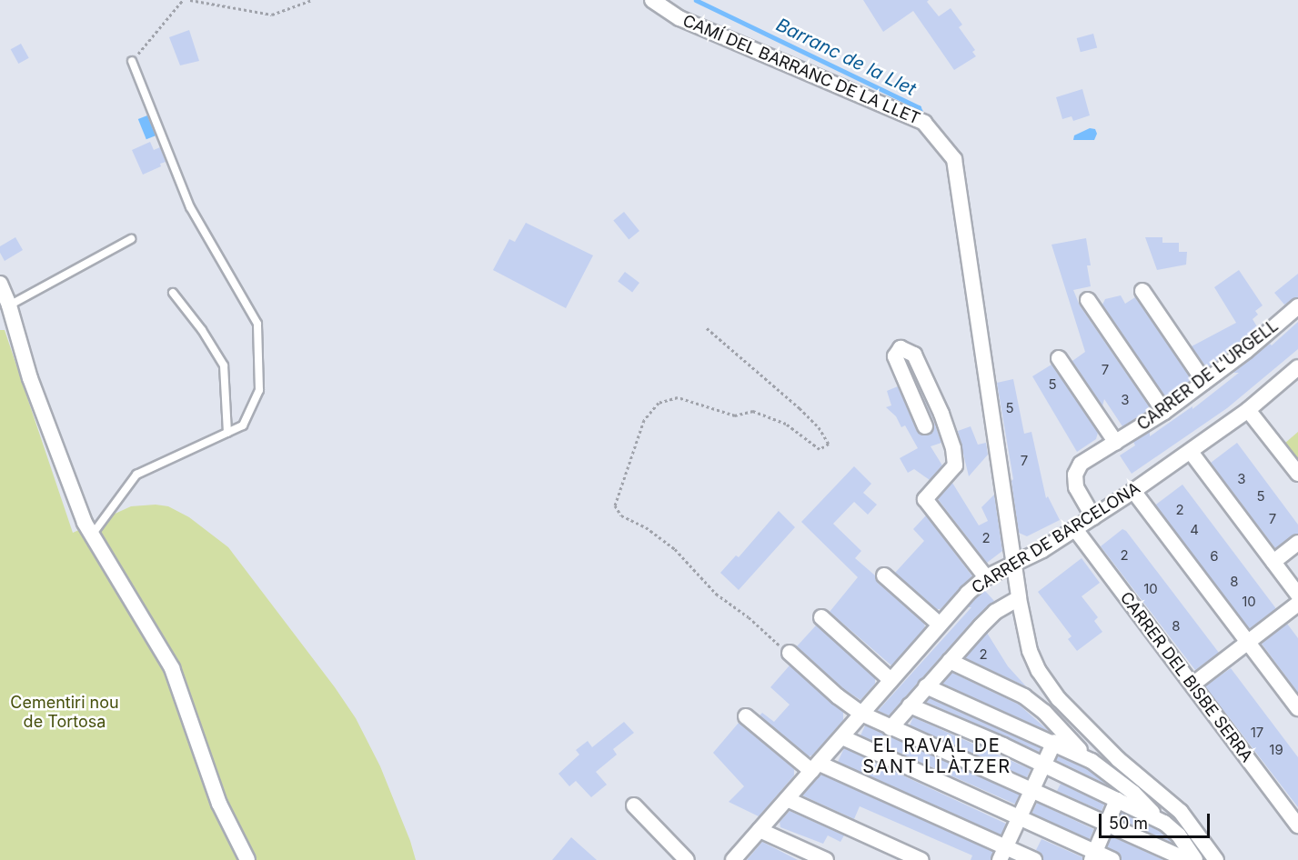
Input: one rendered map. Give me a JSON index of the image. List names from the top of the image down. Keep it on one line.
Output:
{"streets":{"street":["CAMÍ DEL BARRANC DE LA LLET","CARRER DE L'URGELL","CARRER DE BARCELONA","CARRER DEL BISBE SERRA"]},"crossings":[["CAMÍ DEL BARRANC DE LA LLET","CARRER DE BARCELONA"],["CARRER DE L'URGELL","CARRER DE BARCELONA"],["CARRER DE BARCELONA","CARRER DEL BISBE SERRA"]],"districts":["EL RAVAL DE SANT LLÀTZER"],"water":["Barranc de la Llet"],"parks":["Cementiri nou de Tortosa"],"house_numbers":["7","5","3","5","7","3","5","2","7","4","2","2","6","8","10","10","8","2","17","19"],"scale_bar":"50 m"}
